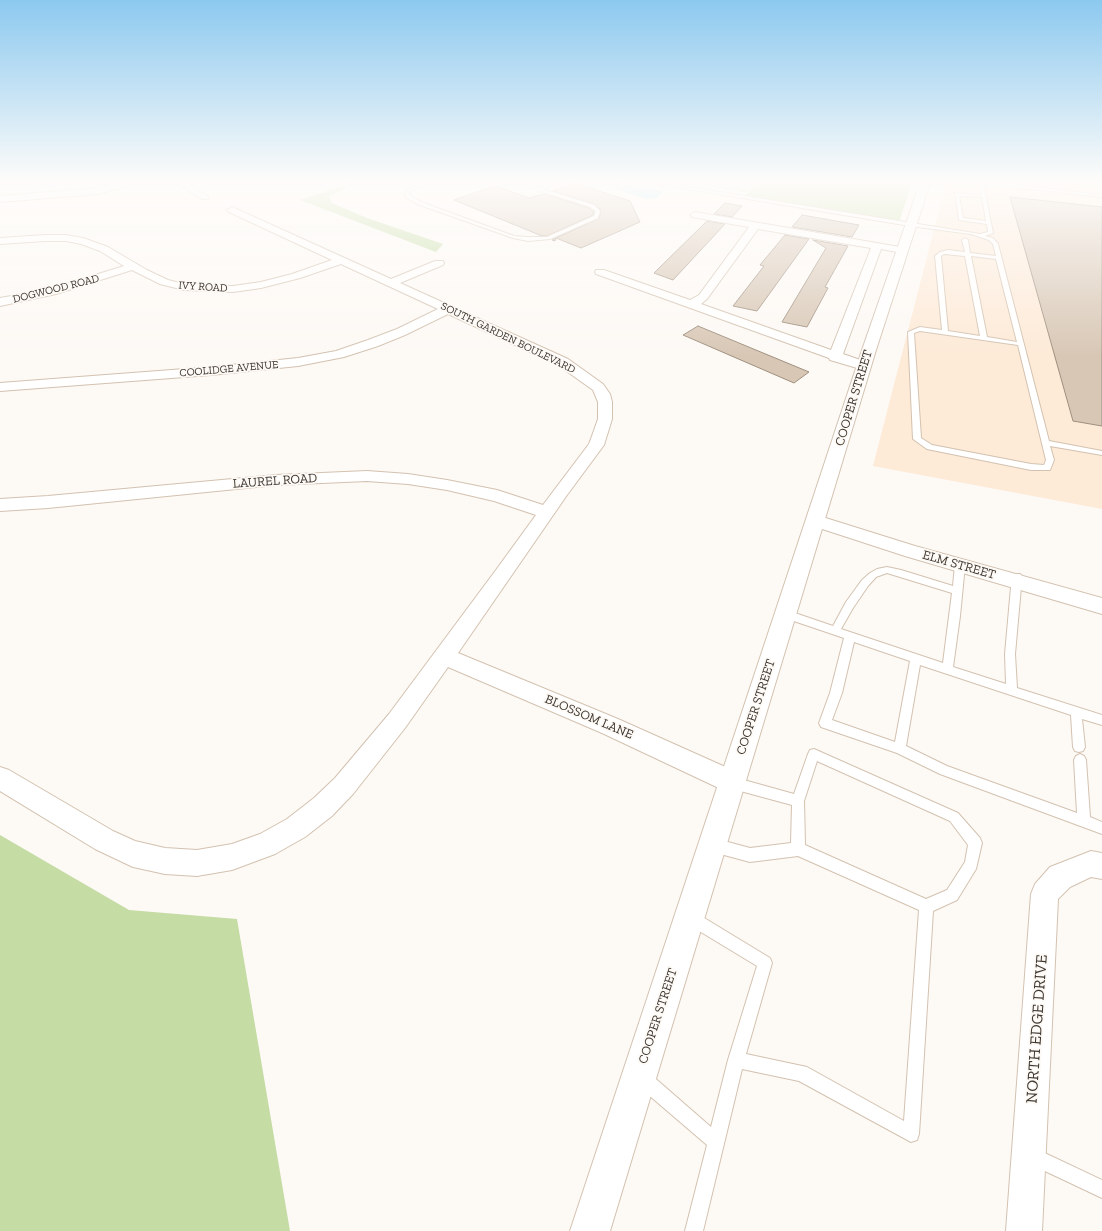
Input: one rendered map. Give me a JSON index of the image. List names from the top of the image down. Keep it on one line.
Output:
{"streets":{"street":["IVY ROAD","DOGWOOD ROAD","SOUTH GARDEN BOULEVARD","COOLIDGE AVENUE","COOPER STREET","LAUREL ROAD","ELM STREET","BLOSSOM LANE","NORTH EDGE DRIVE"]},"crossings":[["IVY ROAD","DOGWOOD ROAD"],["IVY ROAD","SOUTH GARDEN BOULEVARD"],["SOUTH GARDEN BOULEVARD","COOLIDGE AVENUE"],["SOUTH GARDEN BOULEVARD","LAUREL ROAD"],["SOUTH GARDEN BOULEVARD","BLOSSOM LANE"],["COOPER STREET","ELM STREET"],["COOPER STREET","BLOSSOM LANE"]]}
